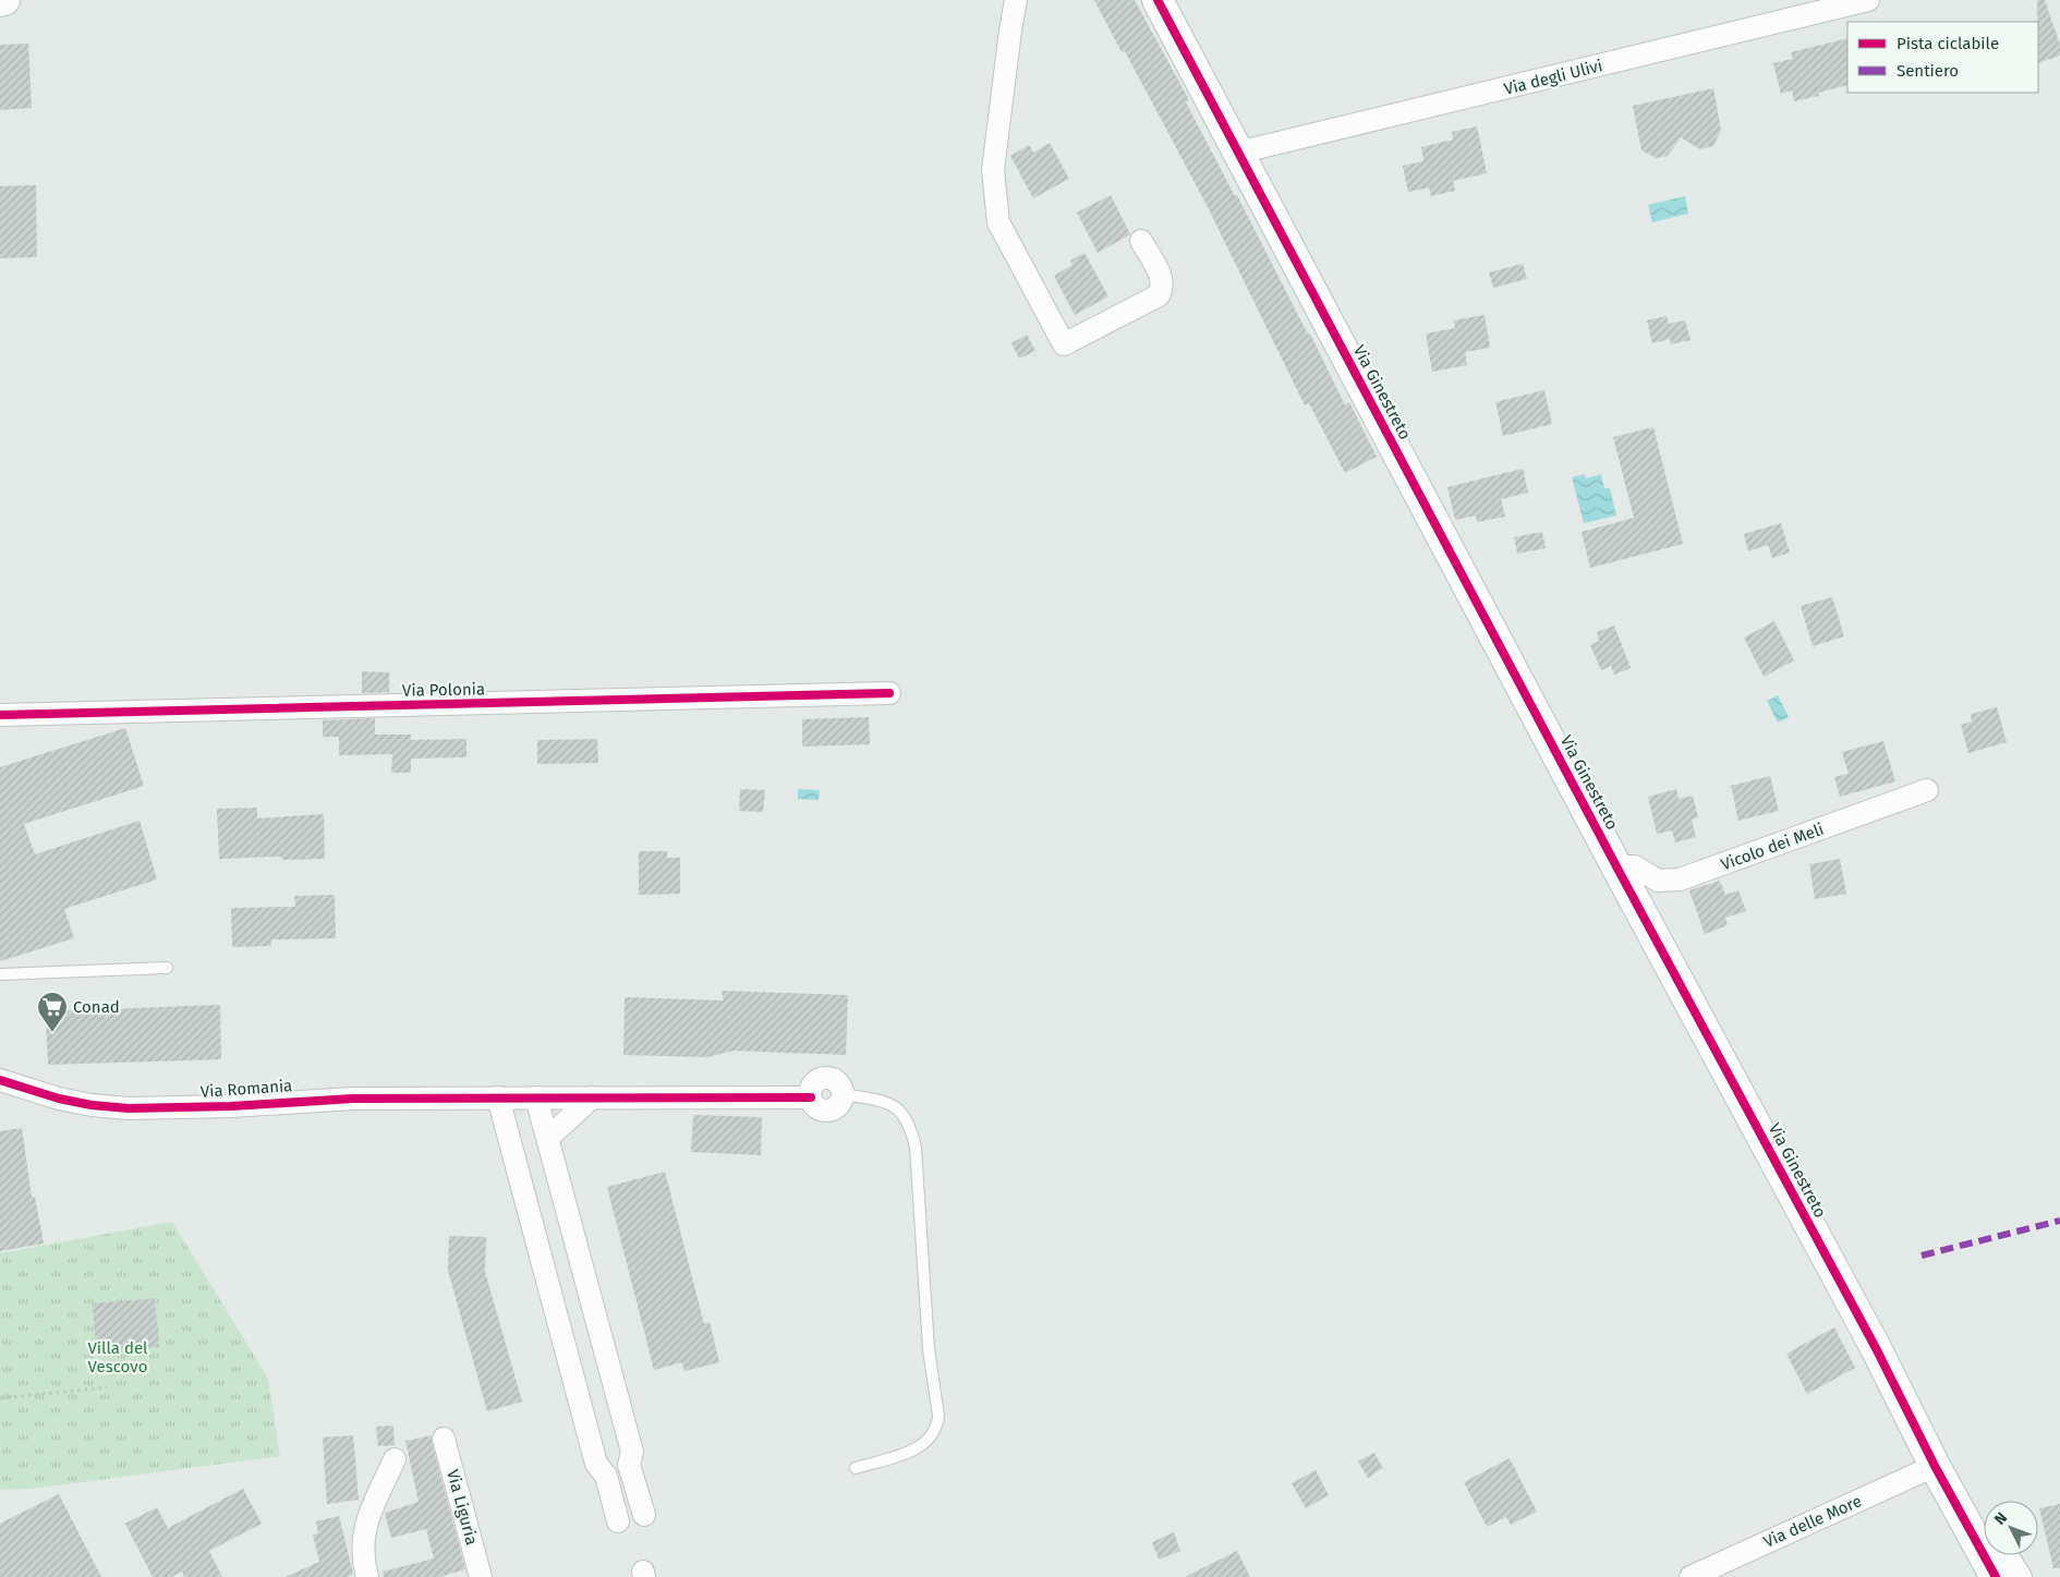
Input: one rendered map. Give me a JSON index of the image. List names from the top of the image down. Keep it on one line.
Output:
{"streets":{"street":["Via degli Ulivi","Via Ginestreto","Via Polonia","Vicolo dei Meli","Via Romania","Via Liguria","Via delle More"]},"crossings":[["Via degli Ulivi","Via Ginestreto"],["Via Ginestreto","Vicolo dei Meli"],["Via Ginestreto","Via delle More"]],"parks":["Villa del Vescovo"],"places":{"supermarket":["Conad"]},"legend":["Pista ciclabile","Sentiero"],"north":"top left"}
